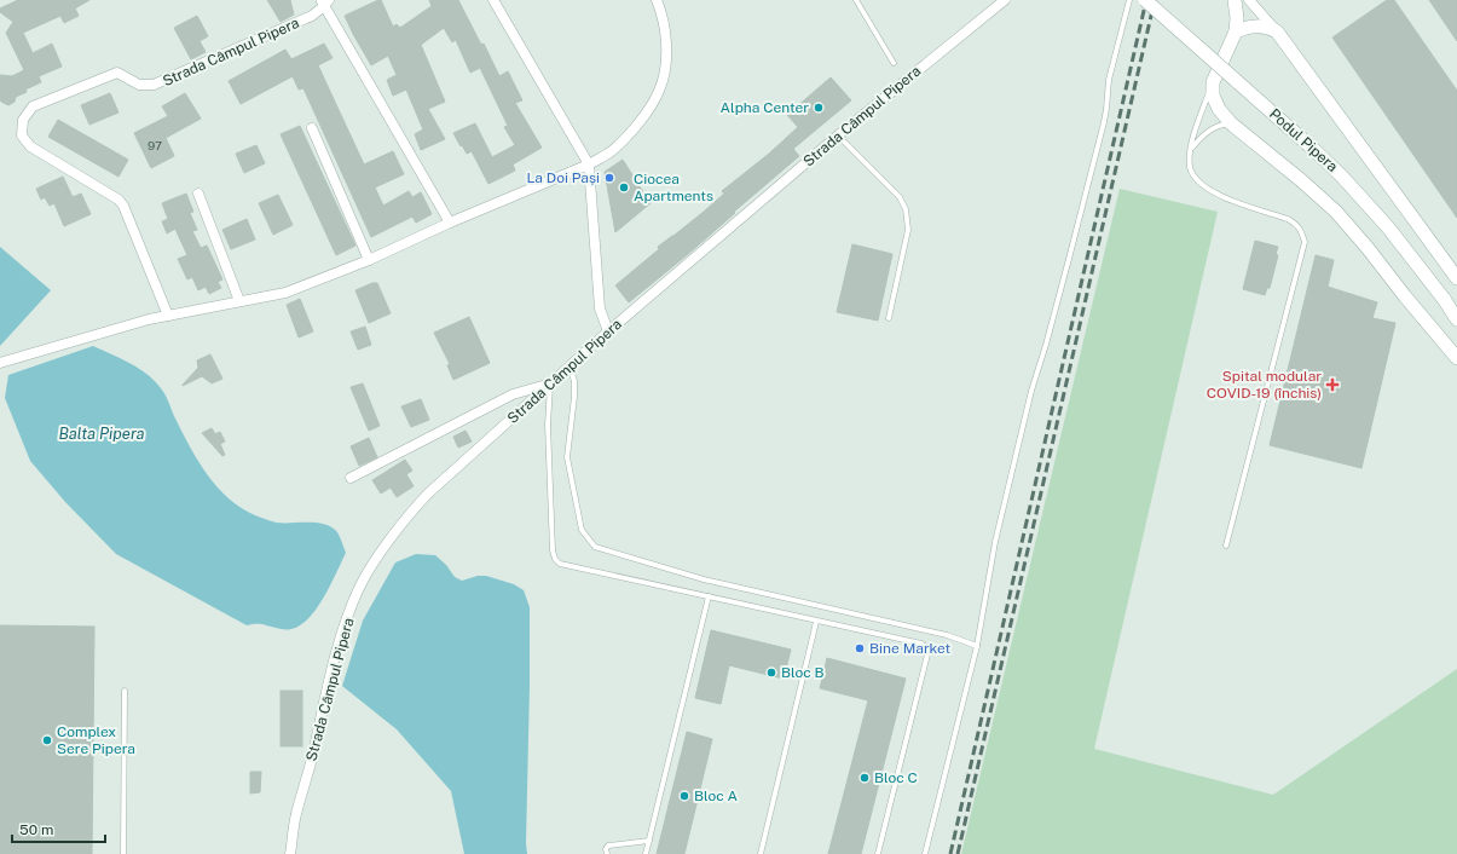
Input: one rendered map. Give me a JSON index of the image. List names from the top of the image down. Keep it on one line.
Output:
{"streets":{"main road":["Podul Pipera"],"street":["Strada Câmpul Pipera"]},"water":["Balta Pipera"],"places":{"other":["Alpha Center","La Doi Pași","Ciocea Apartments","Bine Market","Bloc B","Complex Sere Pipera","Bloc C","Bloc A"],"health":["Spital modular COVID-19 (închis)"]},"house_numbers":["97"],"scale_bar":"50 m"}
